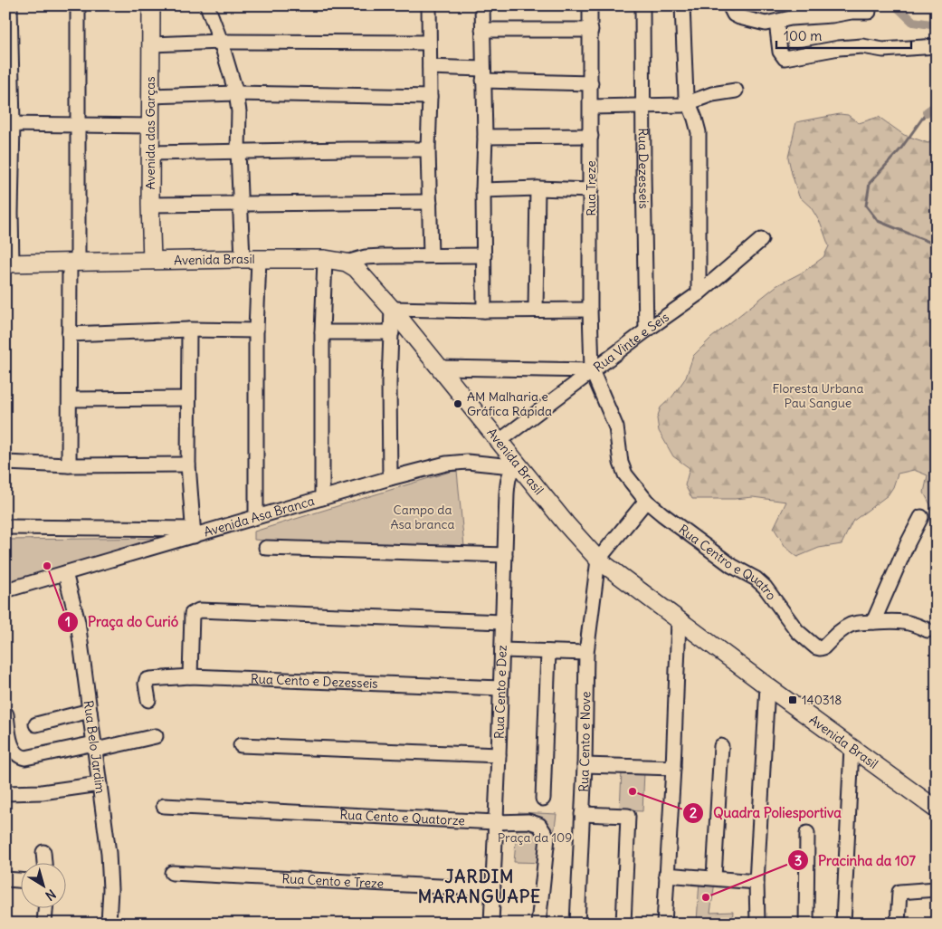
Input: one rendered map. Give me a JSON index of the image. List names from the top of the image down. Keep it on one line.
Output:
{"streets":{"main road":["Avenida das Garças","Avenida Brasil"],"street":["Rua Dezesseis","Rua Treze","Rua Vinte e Seis","Avenida Asa Branca","Rua Centro e Quatro","Rua Cento e Dezesseis","Rua Cento e Dez","Rua Cento e Nove","Rua Belo Jardim","Rua Cento e Quatorze","Rua Cento e Treze"]},"crossings":[["Avenida das Garças","Avenida Brasil"],["Rua Dezesseis","Rua Vinte e Seis"],["Rua Treze","Rua Vinte e Seis"],["Rua Treze","Rua Centro e Quatro"],["Avenida Brasil","Rua Vinte e Seis"],["Avenida Brasil","Avenida Asa Branca"],["Avenida Brasil","Rua Cento e Dez"],["Avenida Brasil","Rua Cento e Nove"],["Rua Vinte e Seis","Rua Centro e Quatro"],["Avenida Asa Branca","Rua Cento e Dez"],["Avenida Asa Branca","Rua Belo Jardim"],["Rua Cento e Dezesseis","Rua Cento e Dez"],["Rua Cento e Dez","Rua Cento e Quatorze"],["Rua Cento e Dez","Rua Cento e Treze"]],"districts":["JARDIM MARANGUAPE"],"parks":["Floresta Urbana Pau Sangue","Campo da Asa branca","Praça da 109"],"places":{"other":["AM Malharia e Gráfica Rápida","Praça do Curió","Quadra Poliesportiva","Pracinha da 107"],"transit":["140318"]},"scale_bar":"100 m","north":"bottom right"}
